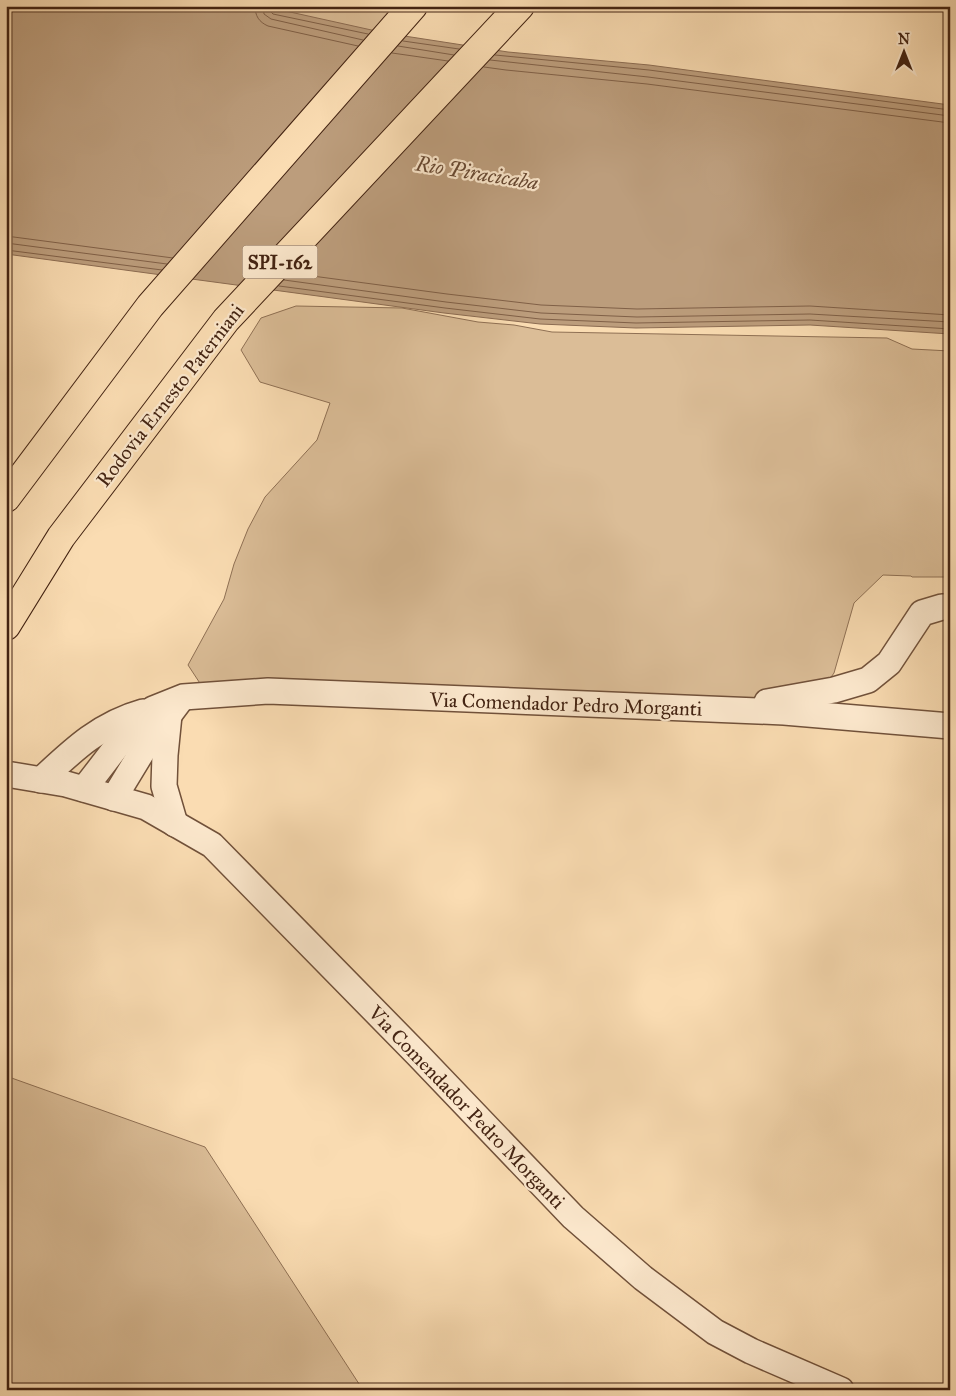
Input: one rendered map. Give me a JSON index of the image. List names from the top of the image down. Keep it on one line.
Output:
{"streets":{"highway":["SPI-162","Rodovia Ernesto Paterniani"],"street":["Via Comendador Pedro Morganti"]},"water":["Rio Piracicaba"],"north":"top"}
